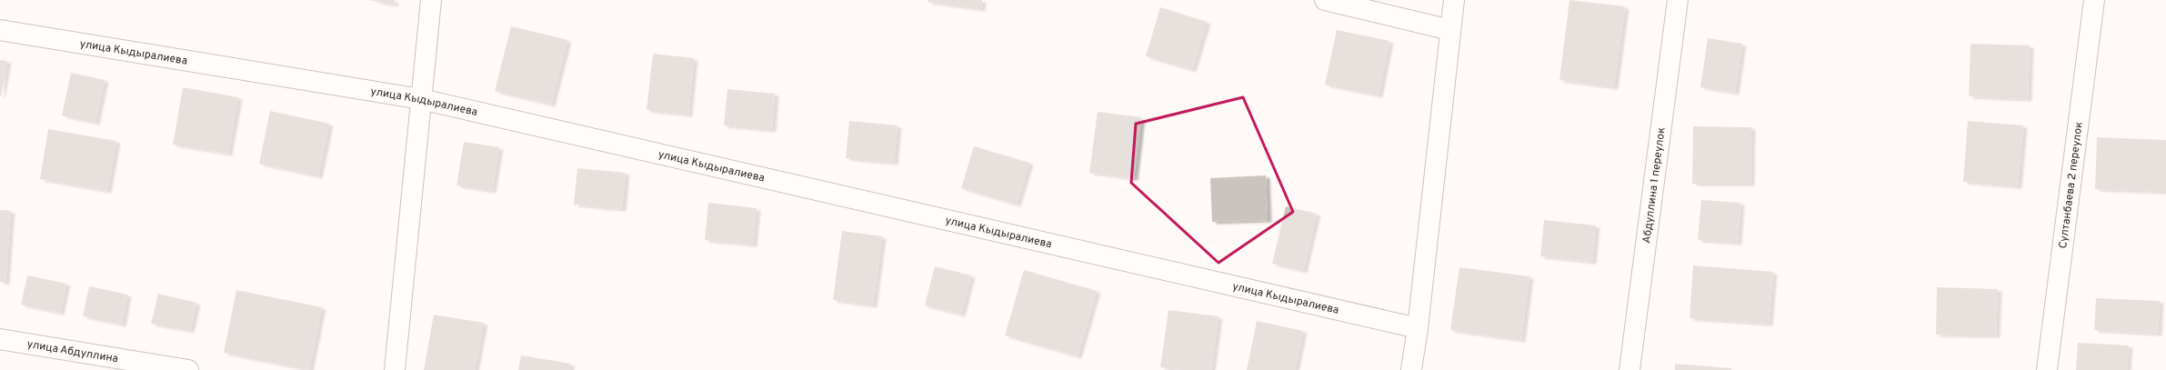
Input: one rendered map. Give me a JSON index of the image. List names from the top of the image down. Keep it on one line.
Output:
{"streets":{"street":["улица Кыдыралиева","Абдуллина 1 переулок","Султанбаева 2 переулок","улица Абдуллина"]}}
